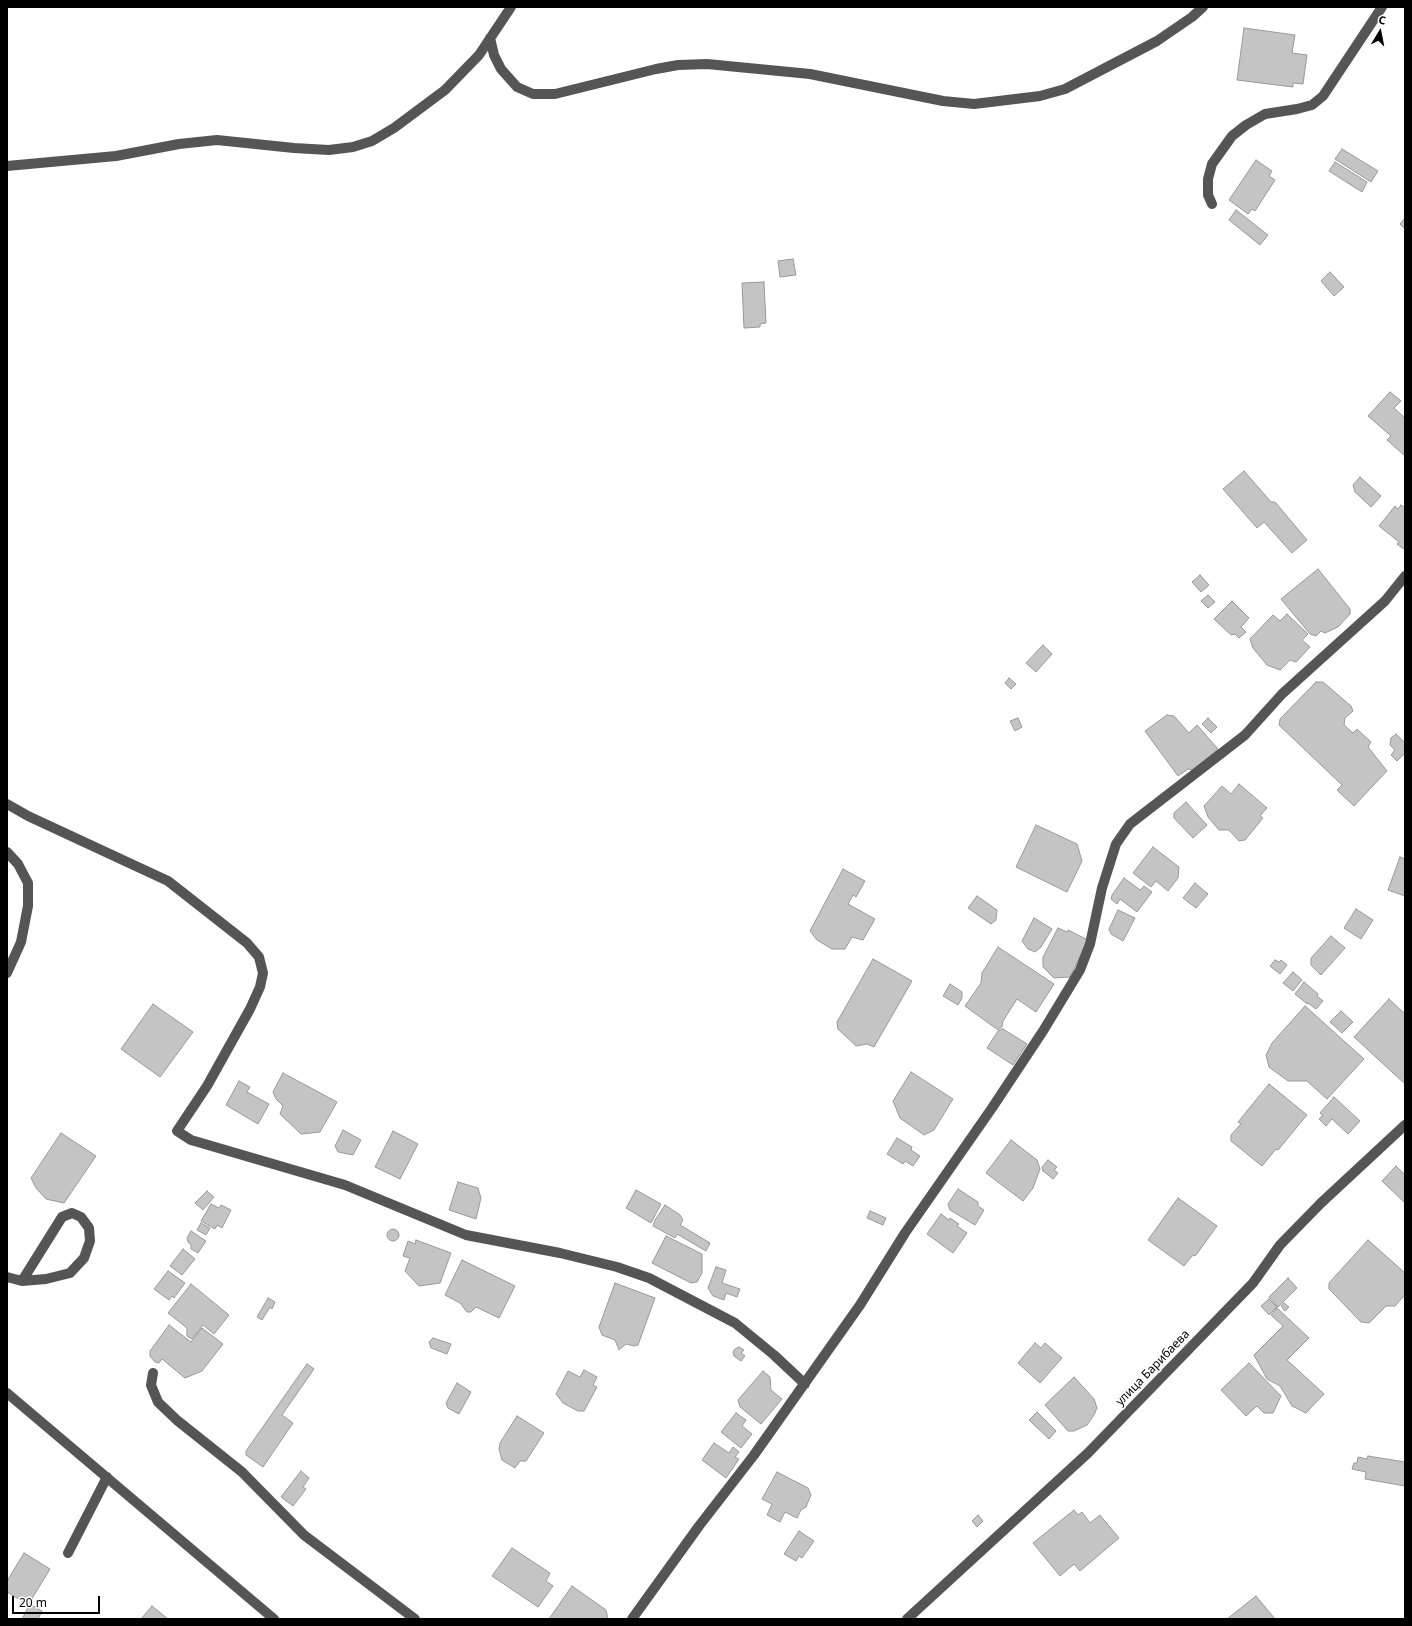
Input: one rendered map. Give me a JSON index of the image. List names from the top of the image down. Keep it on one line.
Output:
{"streets":{"street":["улица Барибаева"]},"scale_bar":"20 m","north":"top"}
